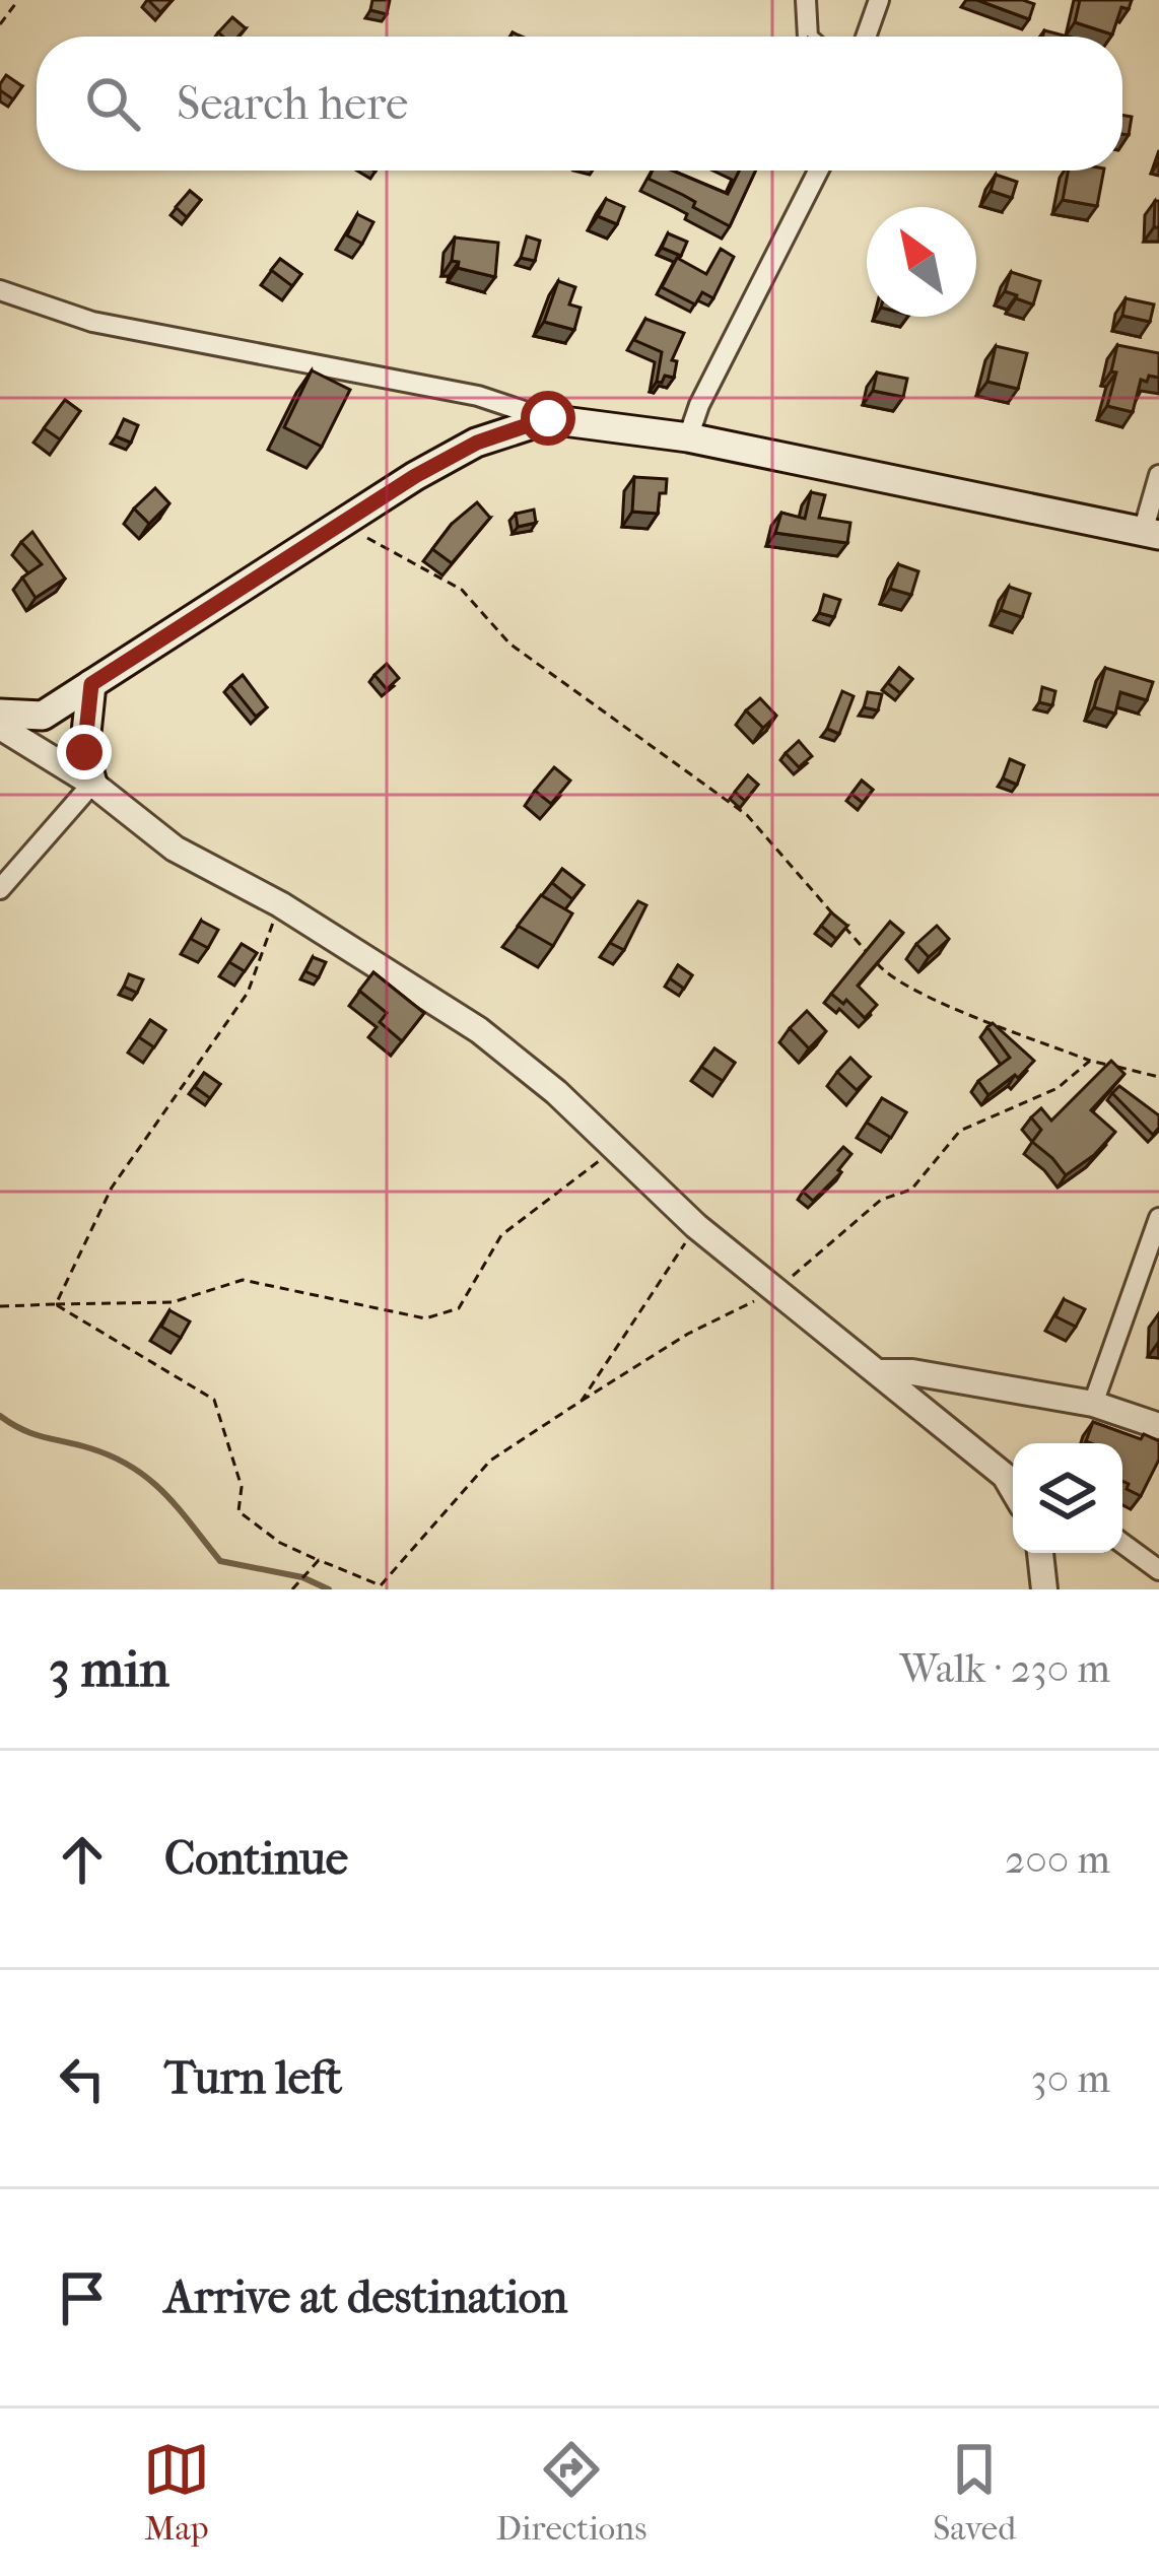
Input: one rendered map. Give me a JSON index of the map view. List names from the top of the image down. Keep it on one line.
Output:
{"north":"top left","page":{"search":"Search here","heading":["3 min","Walk · 230 m"],"list":[["Continue","200 m"],["Turn left","30 m"],"Arrive at destination"],"nav":["Map","Directions","Saved"]}}
